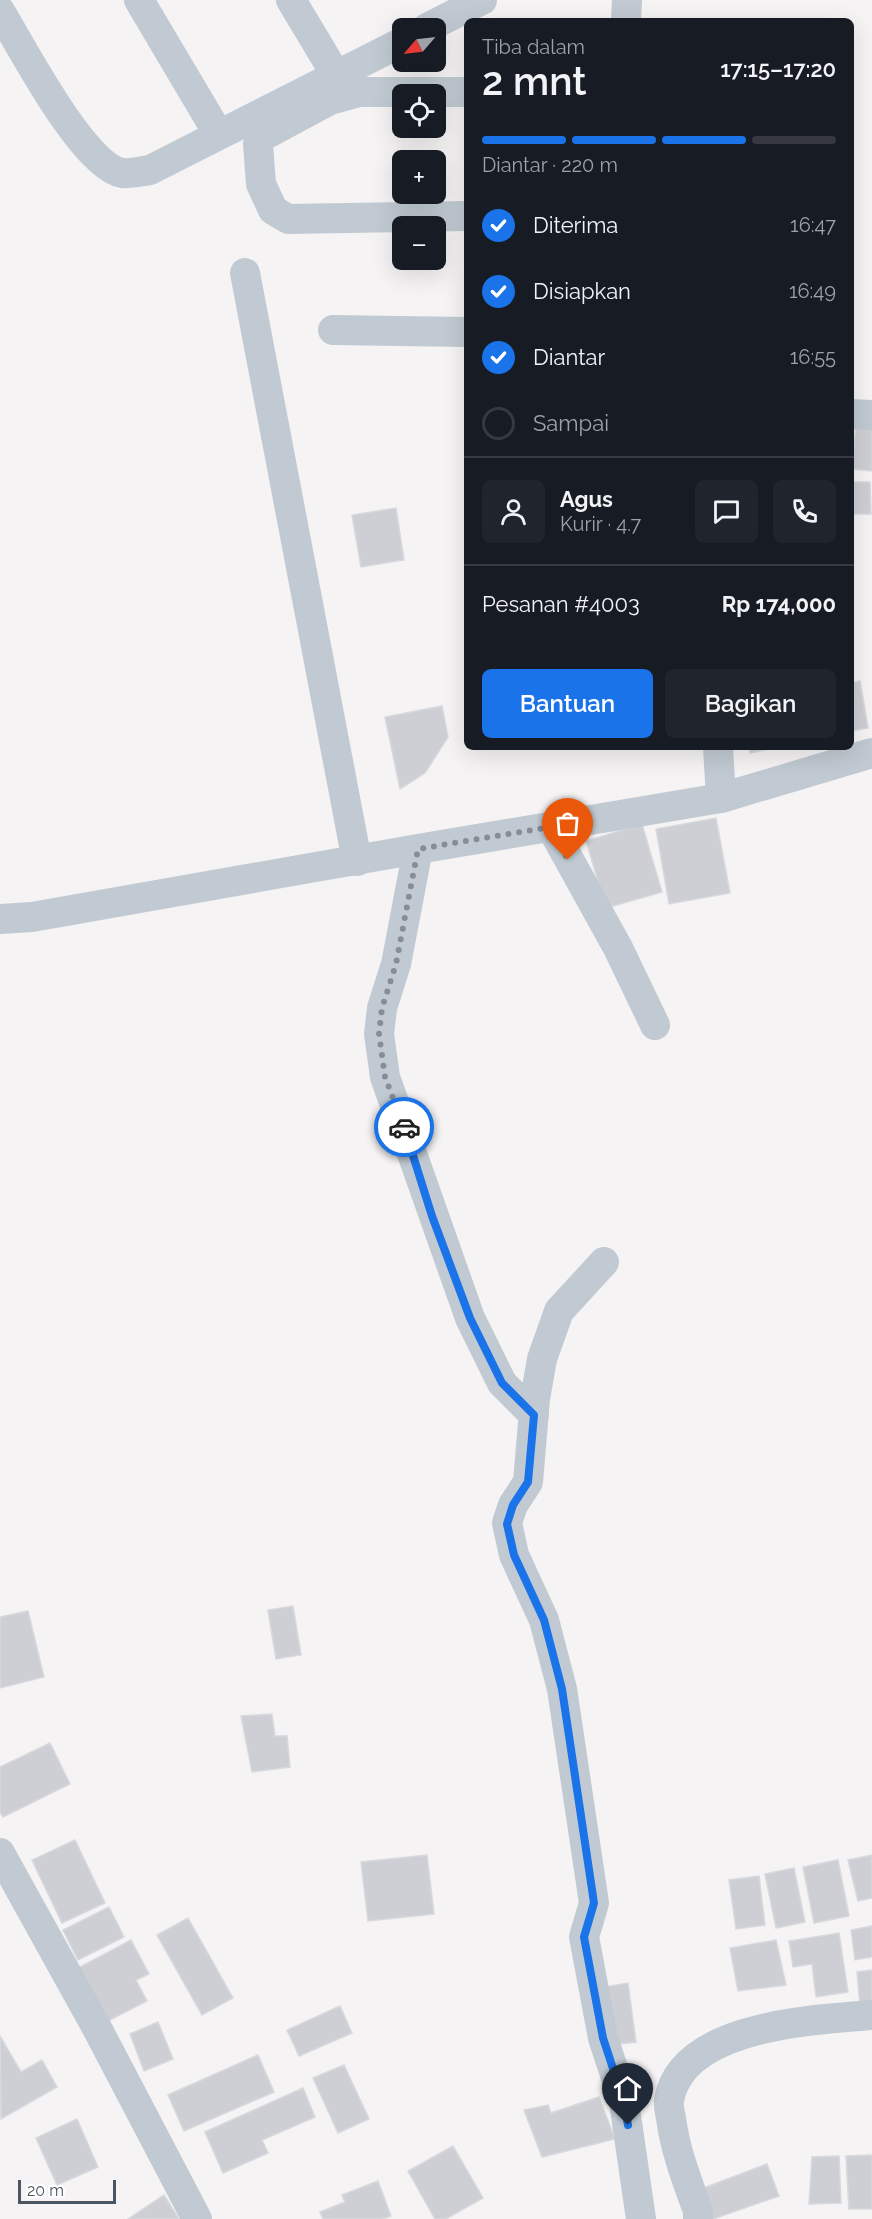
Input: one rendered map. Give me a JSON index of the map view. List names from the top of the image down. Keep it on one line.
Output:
{"scale_bar":"20 m","north":"bottom left","page":{"map_buttons":["+","−"],"heading":["2 mnt","Tiba dalam","17:15–17:20"],"panel":["Agus","Kurir · 4.7","Pesanan #4003","Rp 174,000"],"bar":"Diantar · 220 m","list":[["Diterima","16:47"],["Disiapkan","16:49"],["Diantar","16:55"],"Sampai"],"buttons":["Bantuan","Bagikan"],"scale":"20 m"}}
